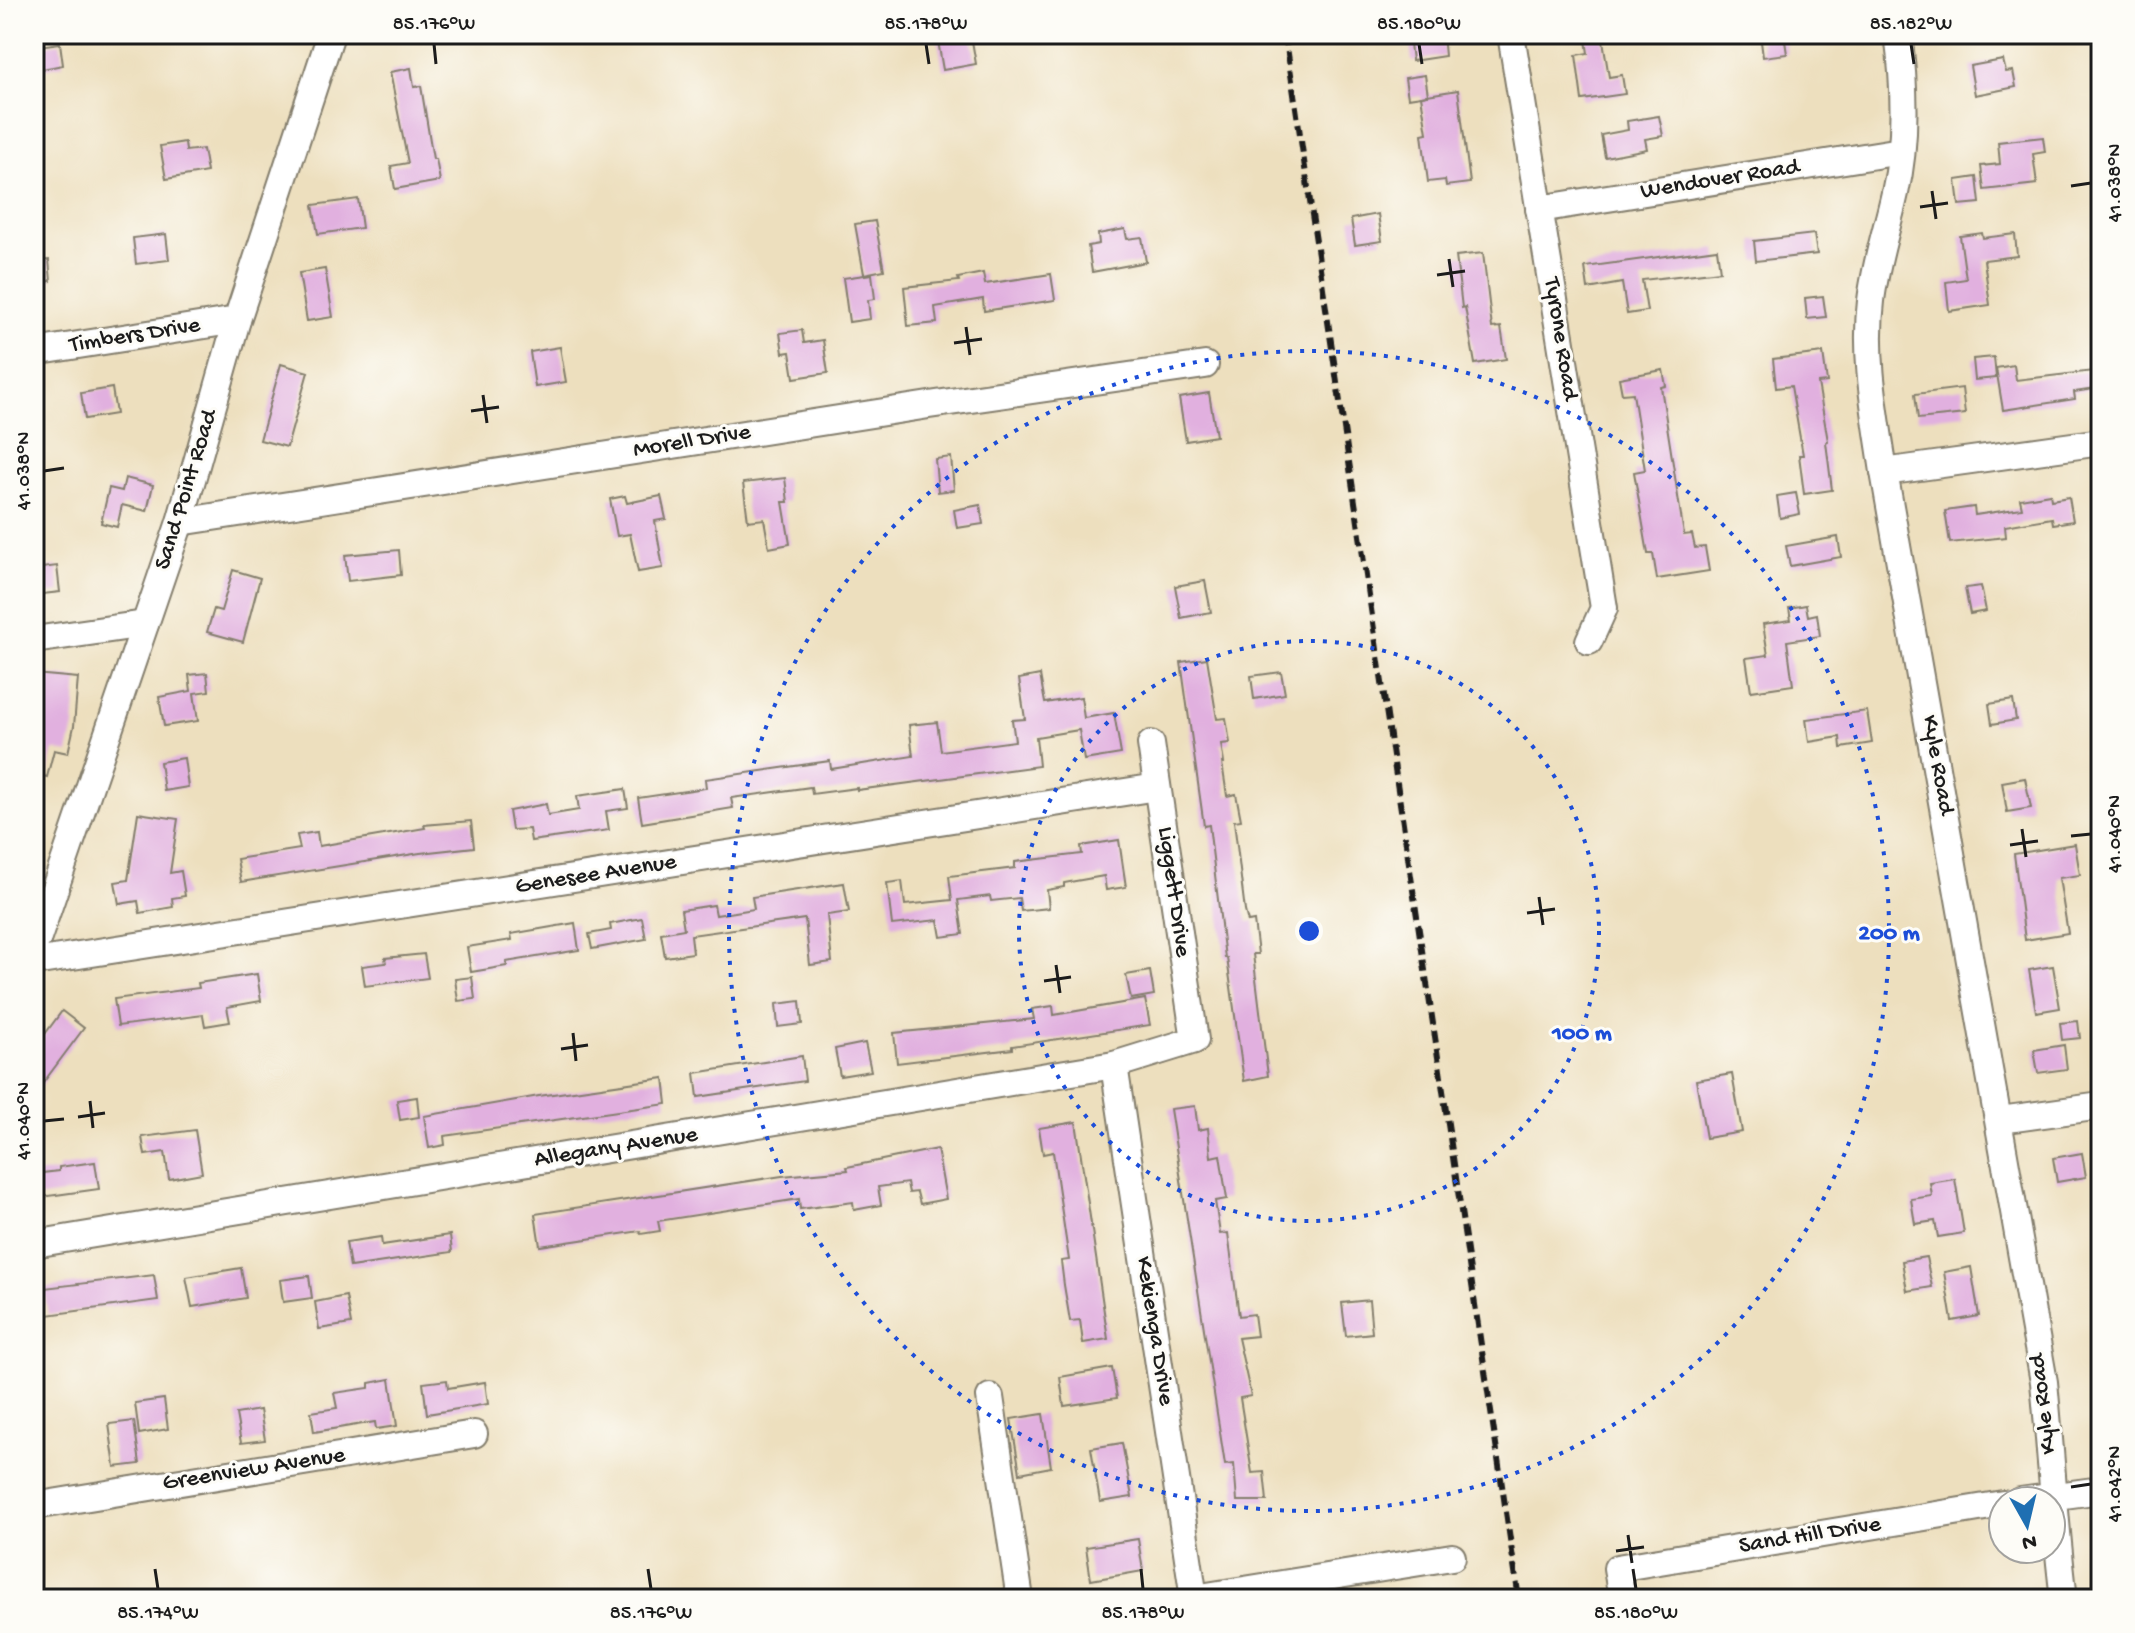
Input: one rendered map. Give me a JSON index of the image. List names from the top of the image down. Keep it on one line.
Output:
{"streets":{"street":["Wendover Road","Timbers Drive","Tyrone Road","Morell Drive","Sand Point Road","Kyle Road","Genesee Avenue","Liggett Drive","Allegany Avenue","Kekienga Drive","Greenview Avenue","Sand Hill Drive"]},"crossings":[["Wendover Road","Tyrone Road"],["Wendover Road","Kyle Road"],["Timbers Drive","Sand Point Road"],["Morell Drive","Sand Point Road"],["Sand Point Road","Genesee Avenue"],["Genesee Avenue","Liggett Drive"],["Liggett Drive","Allegany Avenue"],["Allegany Avenue","Kekienga Drive"]],"north":"bottom","coordinates":["85.176°W","85.178°W","85.180°W","85.182°W","41.038°N","41.040°N","41.042°N","85.174°W"],"rings":["200 m","100 m"]}
